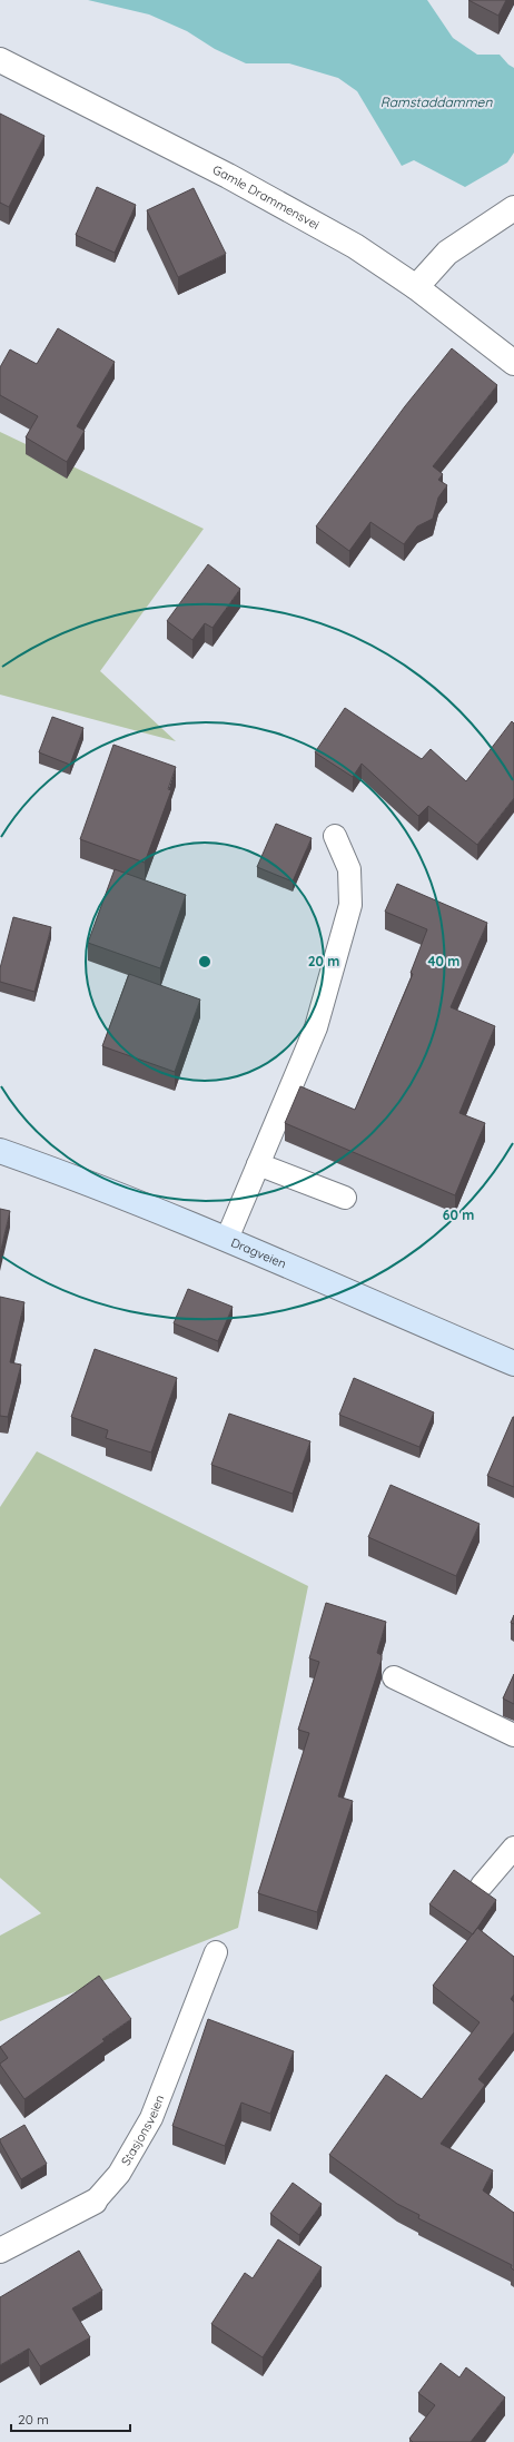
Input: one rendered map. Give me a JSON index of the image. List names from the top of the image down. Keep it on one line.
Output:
{"streets":{"main road":["Dragveien"],"street":["Gamle Drammensvei","Stasjonsveien"]},"water":["Ramstaddammen"],"scale_bar":"20 m","rings":["20 m","40 m","60 m"]}
